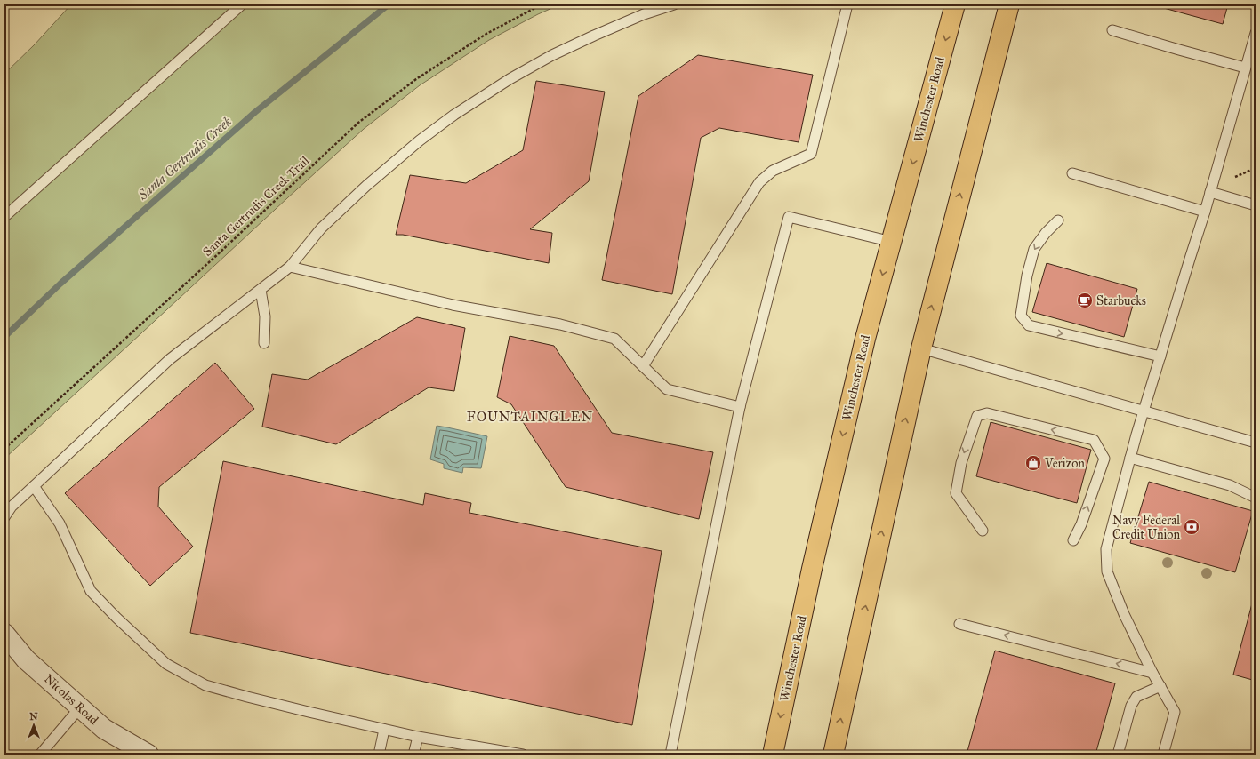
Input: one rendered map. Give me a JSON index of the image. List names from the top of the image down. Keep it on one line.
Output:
{"streets":{"main road":["Winchester Road"],"street":["Nicolas Road"],"path":["Santa Gertrudis Creek Trail"]},"districts":["FOUNTAINGLEN"],"water":["Santa Gertrudis Creek"],"places":{"cafe":["Starbucks"],"shop":["Verizon"],"bank":["Navy Federal Credit Union"]},"north":"top"}
